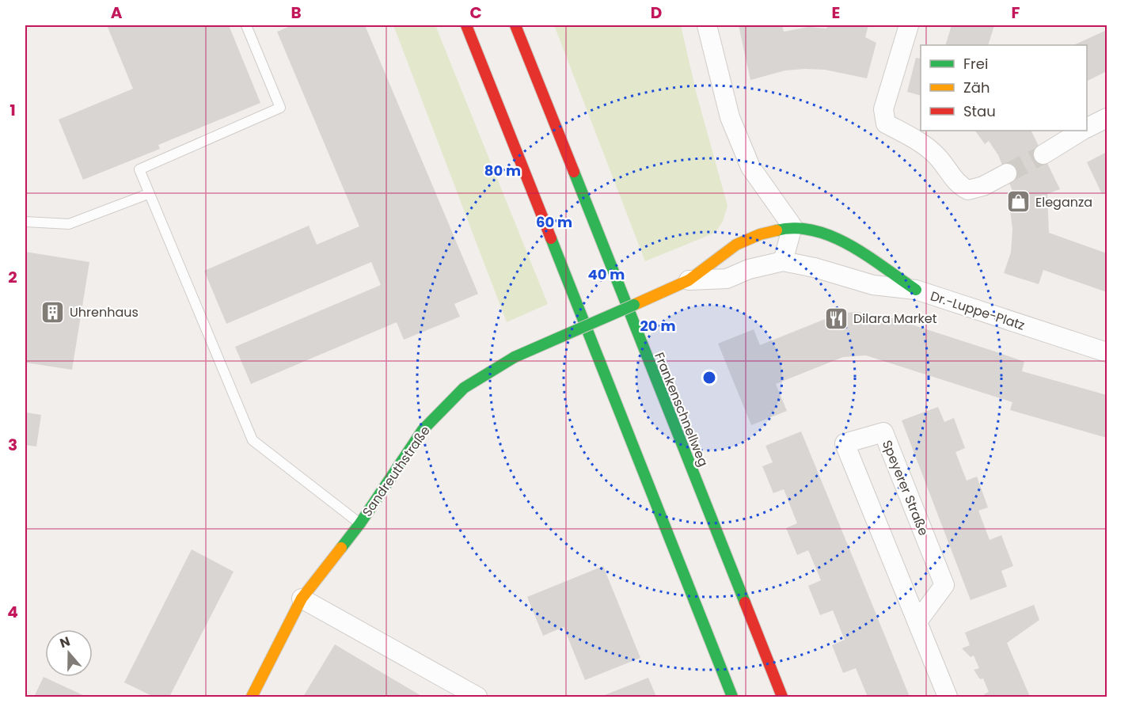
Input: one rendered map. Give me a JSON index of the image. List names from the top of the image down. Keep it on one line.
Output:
{"streets":{"main road":["Dr.-Luppe-Platz","Frankenschnellweg","Sandreuthstraße"],"street":["Speyerer Straße"]},"crossings":[["Dr.-Luppe-Platz","Sandreuthstraße"]],"places":{"shop":["Eleganza"],"building":["Uhrenhaus"],"restaurant":["Dilara Market"]},"legend":["Frei","Zäh","Stau"],"north":"top","grid":{"columns":["A","B","C","D","E","F"],"rows":["1","2","3","4"]},"rings":["80 m","60 m","40 m","20 m"]}
